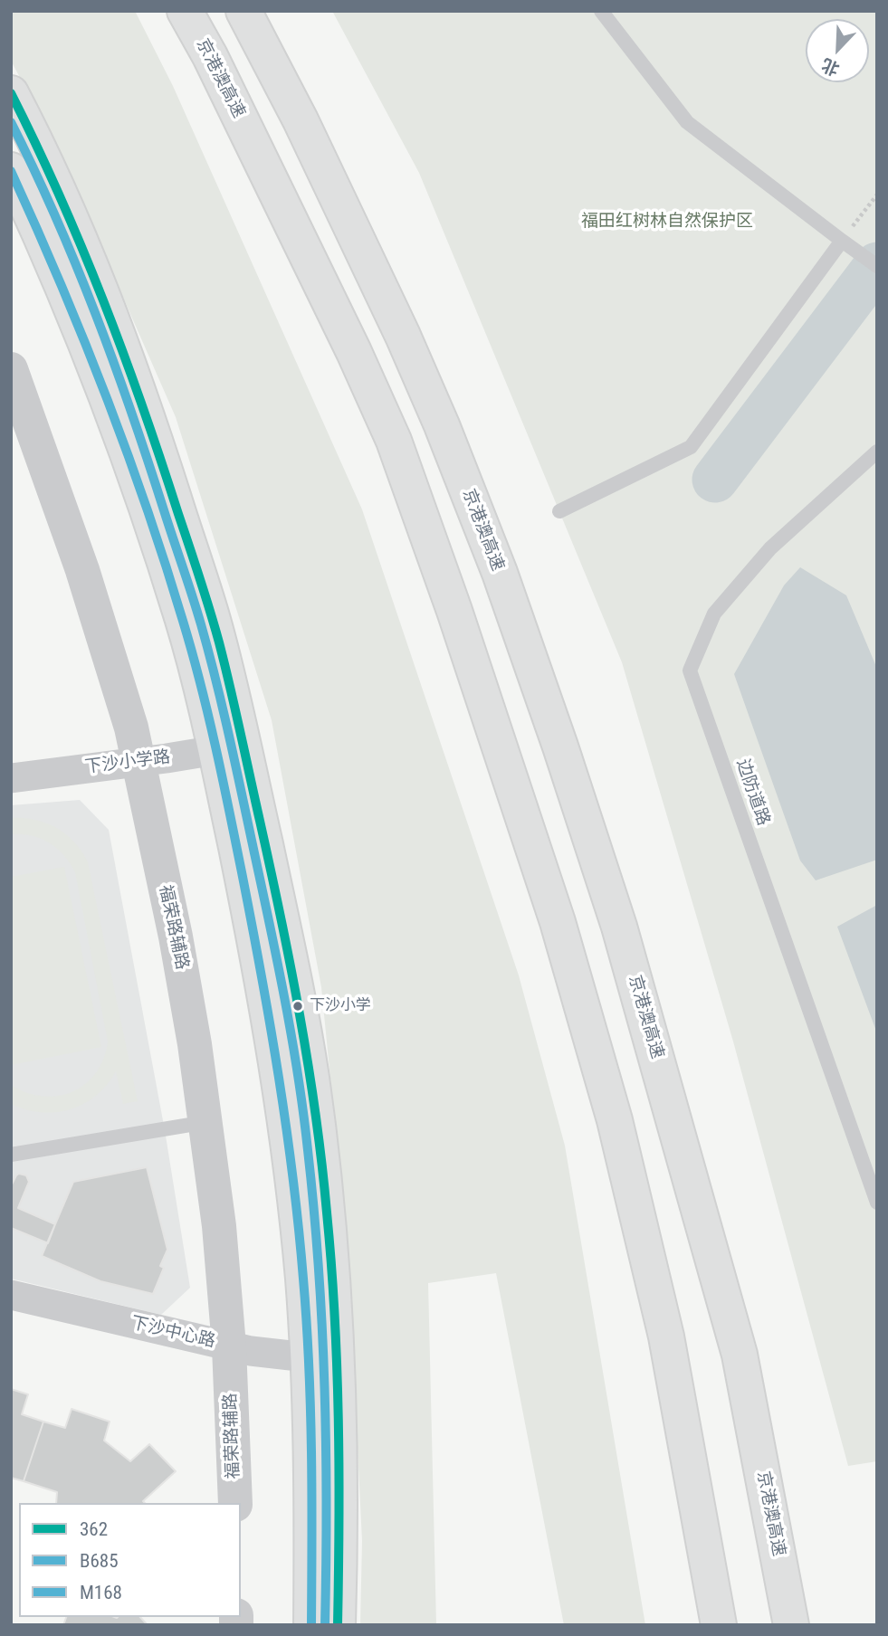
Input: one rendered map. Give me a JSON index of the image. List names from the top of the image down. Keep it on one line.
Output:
{"streets":{"main road":["京港澳高速"],"street":["下沙小学路","福荣路辅路","下沙中心路"],"lane":["边防道路"]},"crossings":[["下沙小学路","福荣路辅路"],["福荣路辅路","下沙中心路"]],"parks":["福田红树林自然保护区"],"places":["下沙小学"],"lines":["transit line 362","transit line B685","transit line M168"],"legend":["362","B685","M168"],"north":"bottom left"}
